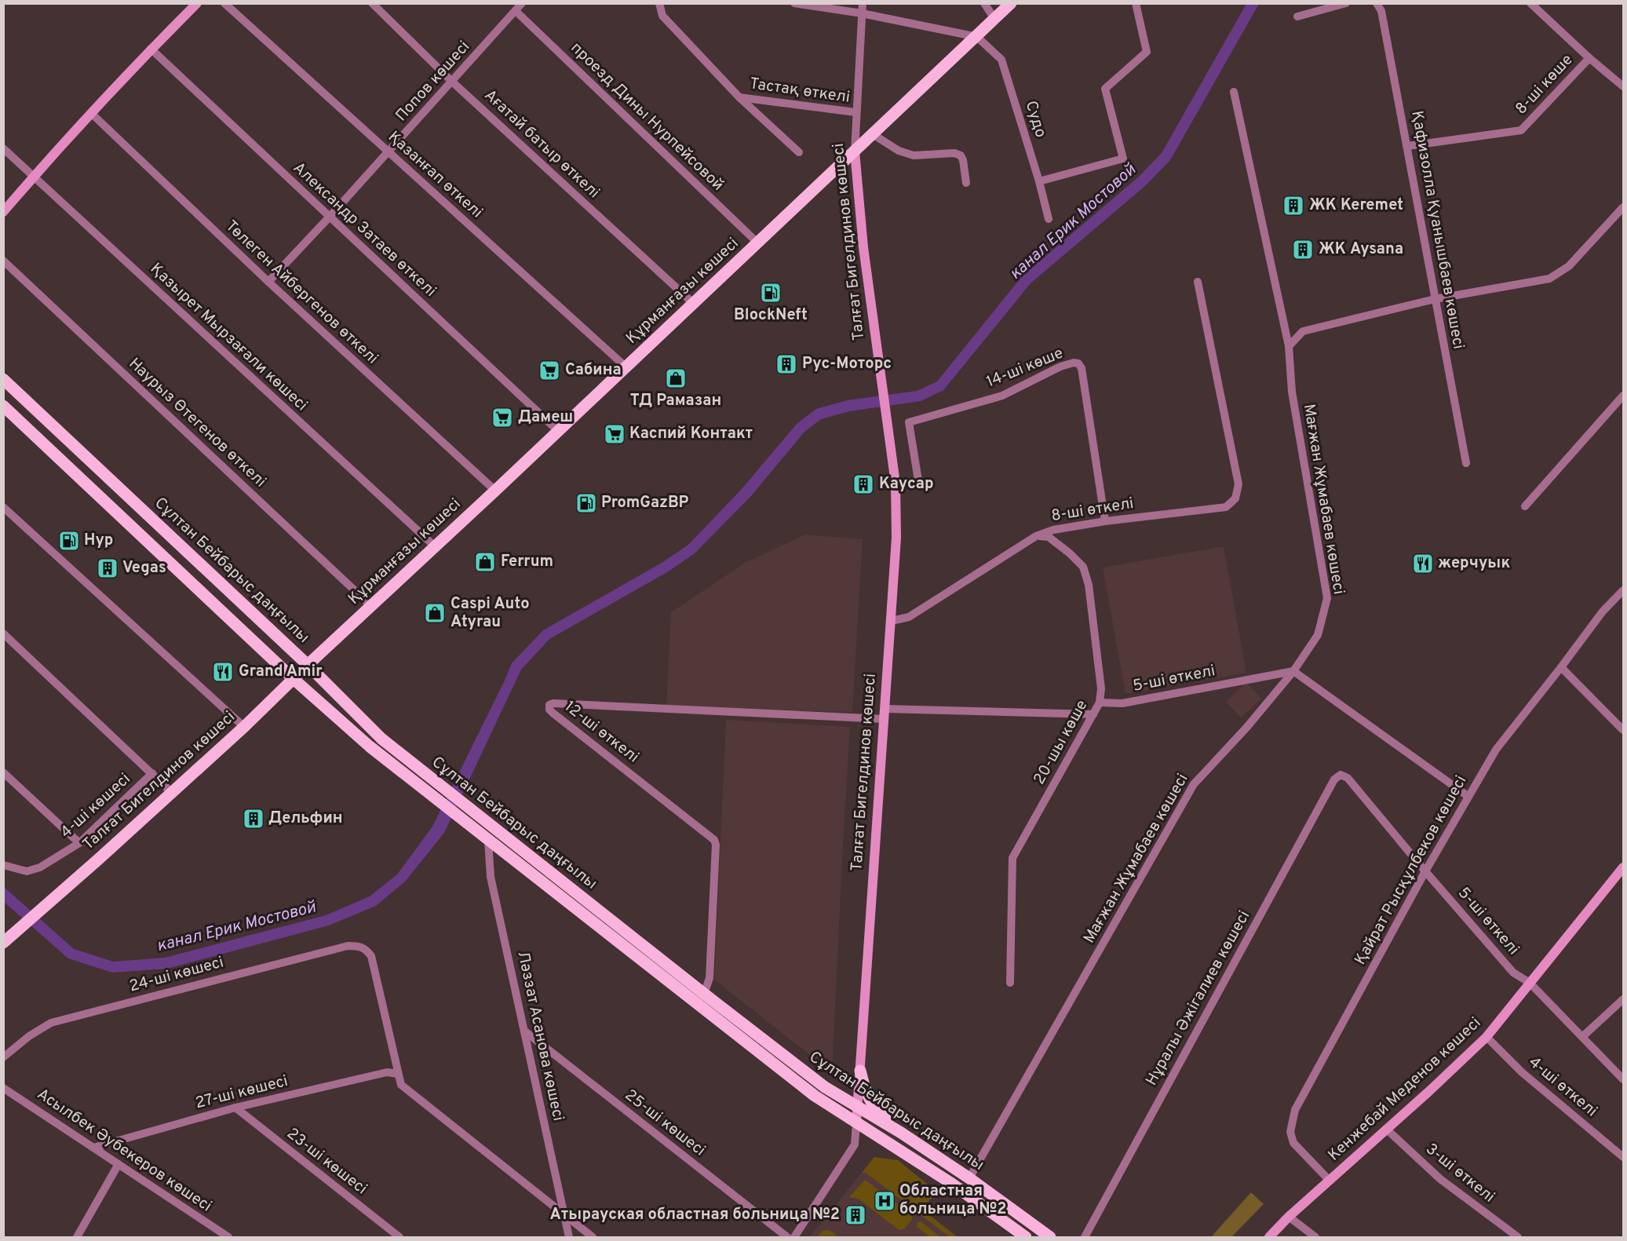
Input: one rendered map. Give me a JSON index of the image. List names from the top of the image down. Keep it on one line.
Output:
{"streets":{"main road":["Талғат Бигелдинов көшесі","Құрманғазы көшесі","Сұлтан Бейбарыс даңғылы"],"street":["Попов көшесі","8-шi көше","Тастақ өткелі","проезд Дины Нурпейсовой","Судо","Ағатай батыр өткелі","Қазанғап өткелі","Александр Затаев өткелі","Қафизолла Қуанышбаев көшесi","Төлеген Айбергенов өткелі","Қазырет Мырзағали көшесі","14-ші көше","Наурыз Өтегенов өткелі","Мағжан Жұмабаев көшесі","8-ші өткелі","5-ші өткелі","12-ші өткелі","20-шы көше","4-ші көшесі","Қайрат Рысқұлбеков көшесі","24-ші көшесі","Нұралы Әжiгалиев көшесi","Ләззат Асанова көшесі","4-ші өткелі","Кенжебай Меденов көшесі","27-ші көшесі","25-ші көшесі","Асылбек Әубекеров көшесі","23-ші көшесі","3-ші өткелі"]},"crossings":[["Попов көшесі","проезд Дины Нурпейсовой"],["Попов көшесі","Ағатай батыр өткелі"],["Попов көшесі","Қазанғап өткелі"],["Попов көшесі","Александр Затаев өткелі"],["Попов көшесі","Төлеген Айбергенов өткелі"],["8-шi көше","Қафизолла Қуанышбаев көшесi"],["Тастақ өткелі","Талғат Бигелдинов көшесі"],["проезд Дины Нурпейсовой","Құрманғазы көшесі"],["Судо","Құрманғазы көшесі"],["Ағатай батыр өткелі","Құрманғазы көшесі"],["Қазанғап өткелі","Құрманғазы көшесі"],["Александр Затаев өткелі","Құрманғазы көшесі"],["Талғат Бигелдинов көшесі","Құрманғазы көшесі"],["Талғат Бигелдинов көшесі","14-ші көше"],["Талғат Бигелдинов көшесі","8-ші өткелі"],["Талғат Бигелдинов көшесі","Сұлтан Бейбарыс даңғылы"],["Талғат Бигелдинов көшесі","12-ші өткелі"],["Құрманғазы көшесі","Төлеген Айбергенов өткелі"],["Құрманғазы көшесі","Қазырет Мырзағали көшесі"],["Құрманғазы көшесі","Наурыз Өтегенов өткелі"],["Құрманғазы көшесі","Сұлтан Бейбарыс даңғылы"],["14-ші көше","8-ші өткелі"],["Мағжан Жұмабаев көшесі","Сұлтан Бейбарыс даңғылы"],["Мағжан Жұмабаев көшесі","5-ші өткелі"],["8-ші өткелі","20-шы көше"],["Сұлтан Бейбарыс даңғылы","12-ші өткелі"],["Сұлтан Бейбарыс даңғылы","Ләззат Асанова көшесі"],["5-ші өткелі","20-шы көше"],["5-ші өткелі","Қайрат Рысқұлбеков көшесі"],["5-ші өткелі","Нұралы Әжiгалиев көшесi"],["5-ші өткелі","Кенжебай Меденов көшесі"],["Қайрат Рысқұлбеков көшесі","Кенжебай Меденов көшесі"],["24-ші көшесі","27-ші көшесі"],["Ләззат Асанова көшесі","25-ші көшесі"],["4-ші өткелі","Кенжебай Меденов көшесі"],["Кенжебай Меденов көшесі","3-ші өткелі"],["27-ші көшесі","Асылбек Әубекеров көшесі"],["27-ші көшесі","23-ші көшесі"]],"water":["канал Ерик Мостовой"],"places":{"building":["ЖК Keremet","ЖК Aysana","Рус-Моторс","Каусар","Vegas","Дельфин","Атырауская областная больница №2"],"fuel station":["BlockNeft","PromGazBP","Нур"],"supermarket":["Сабина","Дамеш","Каспий Контакт"],"shop":["ТД Рамазан","Ferrum","Caspi Auto Atyrau"],"restaurant":["жерчуык","Grand Amir"],"hospital":["Областная больница №2"]}}
